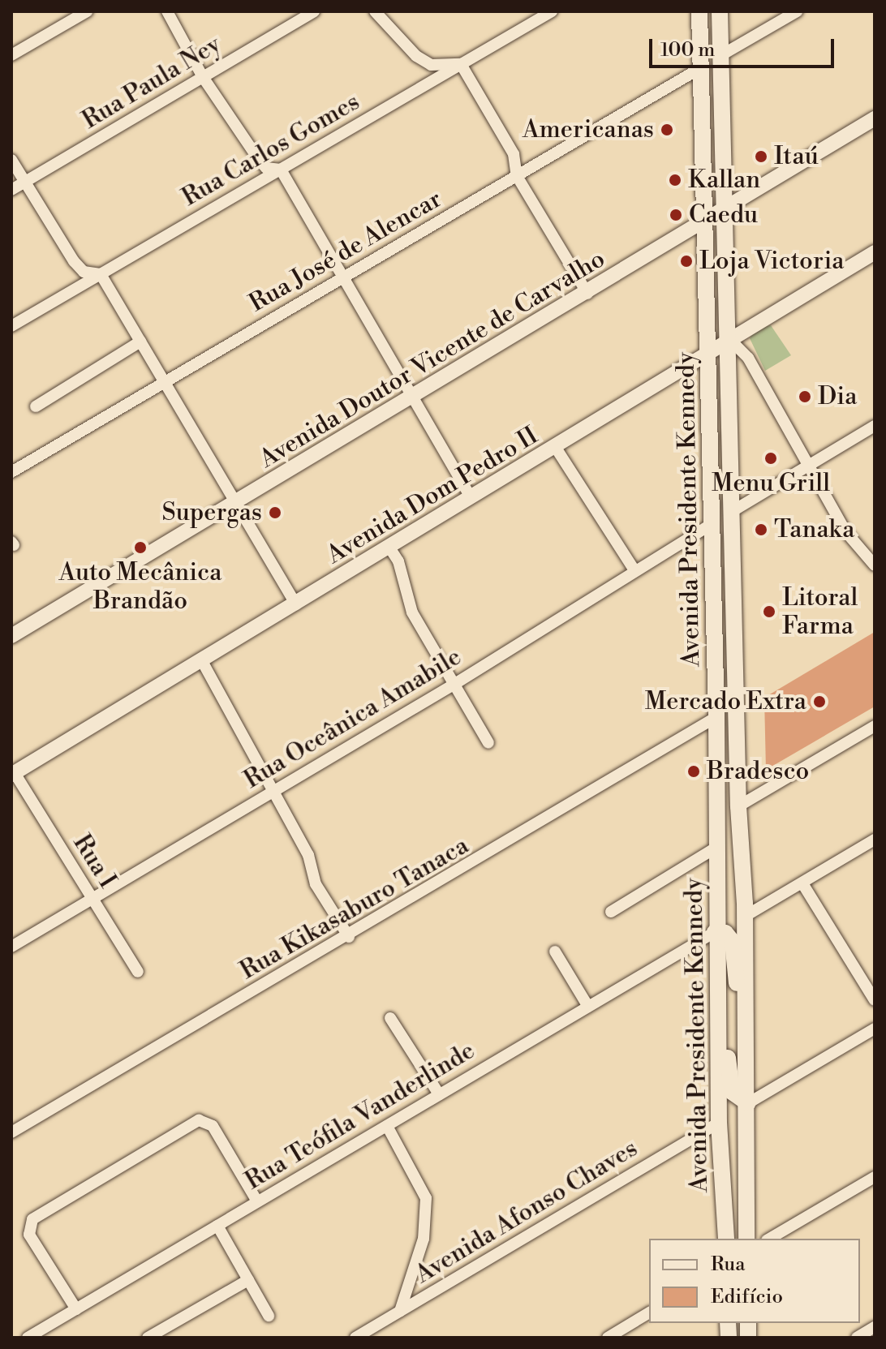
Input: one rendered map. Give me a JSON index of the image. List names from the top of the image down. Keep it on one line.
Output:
{"streets":{"main road":["Avenida Presidente Kennedy"],"street":["Rua Paula Ney","Rua Carlos Gomes","Rua José de Alencar","Avenida Doutor Vicente de Carvalho","Avenida Dom Pedro II","Rua Oceânica Amabile","Rua I","Rua Kikasaburo Tanaca","Rua Teófila Vanderlinde","Avenida Afonso Chaves"]},"crossings":[["Rua José de Alencar","Avenida Presidente Kennedy"],["Avenida Doutor Vicente de Carvalho","Avenida Presidente Kennedy"],["Avenida Dom Pedro II","Avenida Presidente Kennedy"],["Avenida Dom Pedro II","Rua I"],["Avenida Presidente Kennedy","Rua Oceânica Amabile"],["Avenida Presidente Kennedy","Rua Kikasaburo Tanaca"],["Avenida Presidente Kennedy","Rua Teófila Vanderlinde"],["Avenida Presidente Kennedy","Avenida Afonso Chaves"],["Rua Oceânica Amabile","Rua I"]],"places":["Americanas","Itaú","Kallan","Caedu","Loja Victoria","Dia","Menu Grill","Supergas","Tanaka","Auto Mecânica Brandão","Litoral Farma","Mercado Extra","Bradesco"],"legend":["Rua","Edifício"],"scale_bar":"100 m"}
